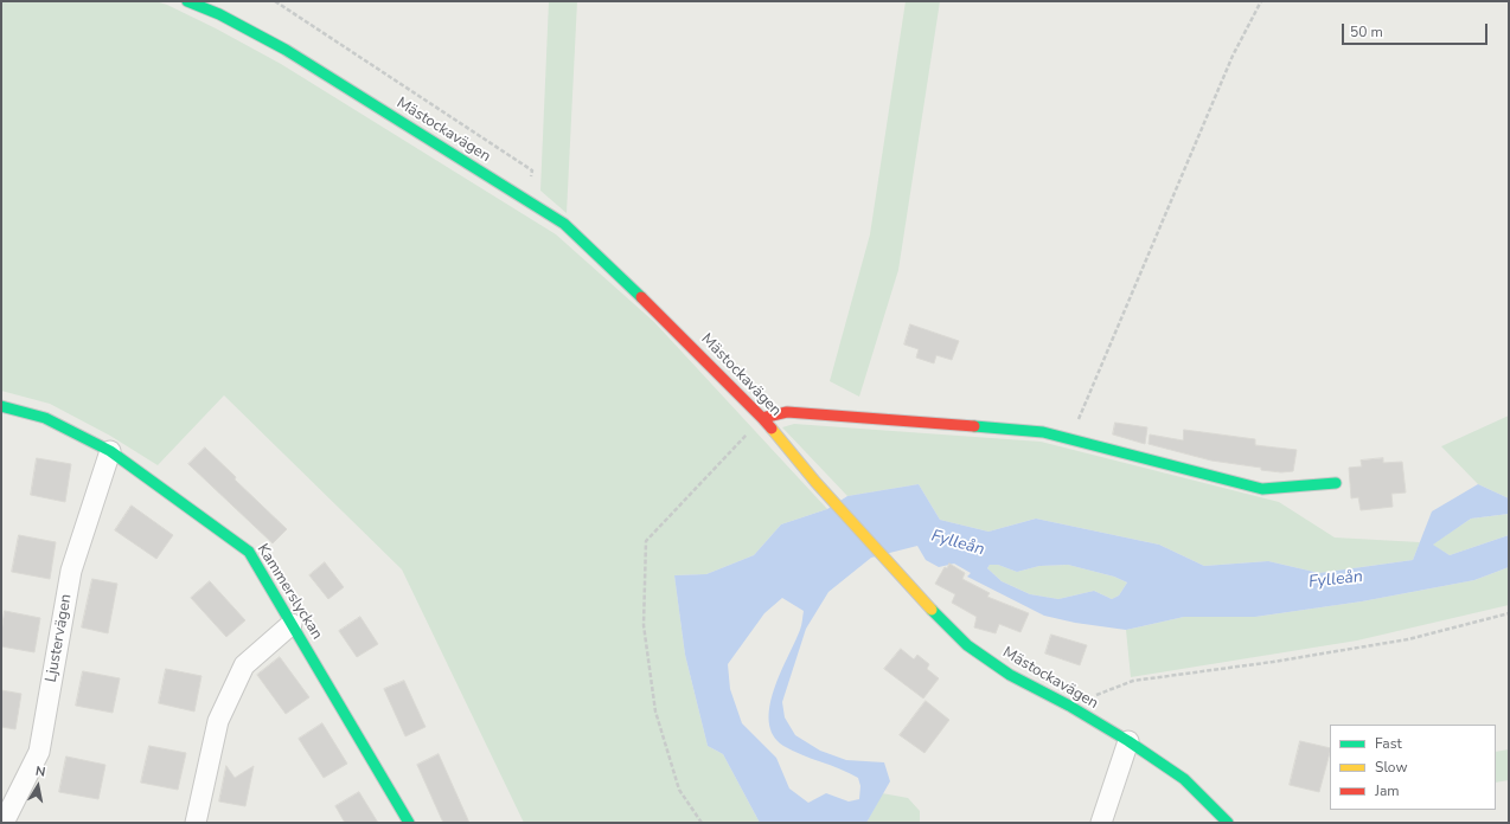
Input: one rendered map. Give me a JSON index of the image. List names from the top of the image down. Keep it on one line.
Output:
{"streets":{"street":["Mästockavägen","Kammerslyckan","Ljustervägen"]},"crossings":[["Kammerslyckan","Ljustervägen"]],"water":["Fylleån"],"legend":["Fast","Slow","Jam"],"scale_bar":"50 m","north":"top"}
